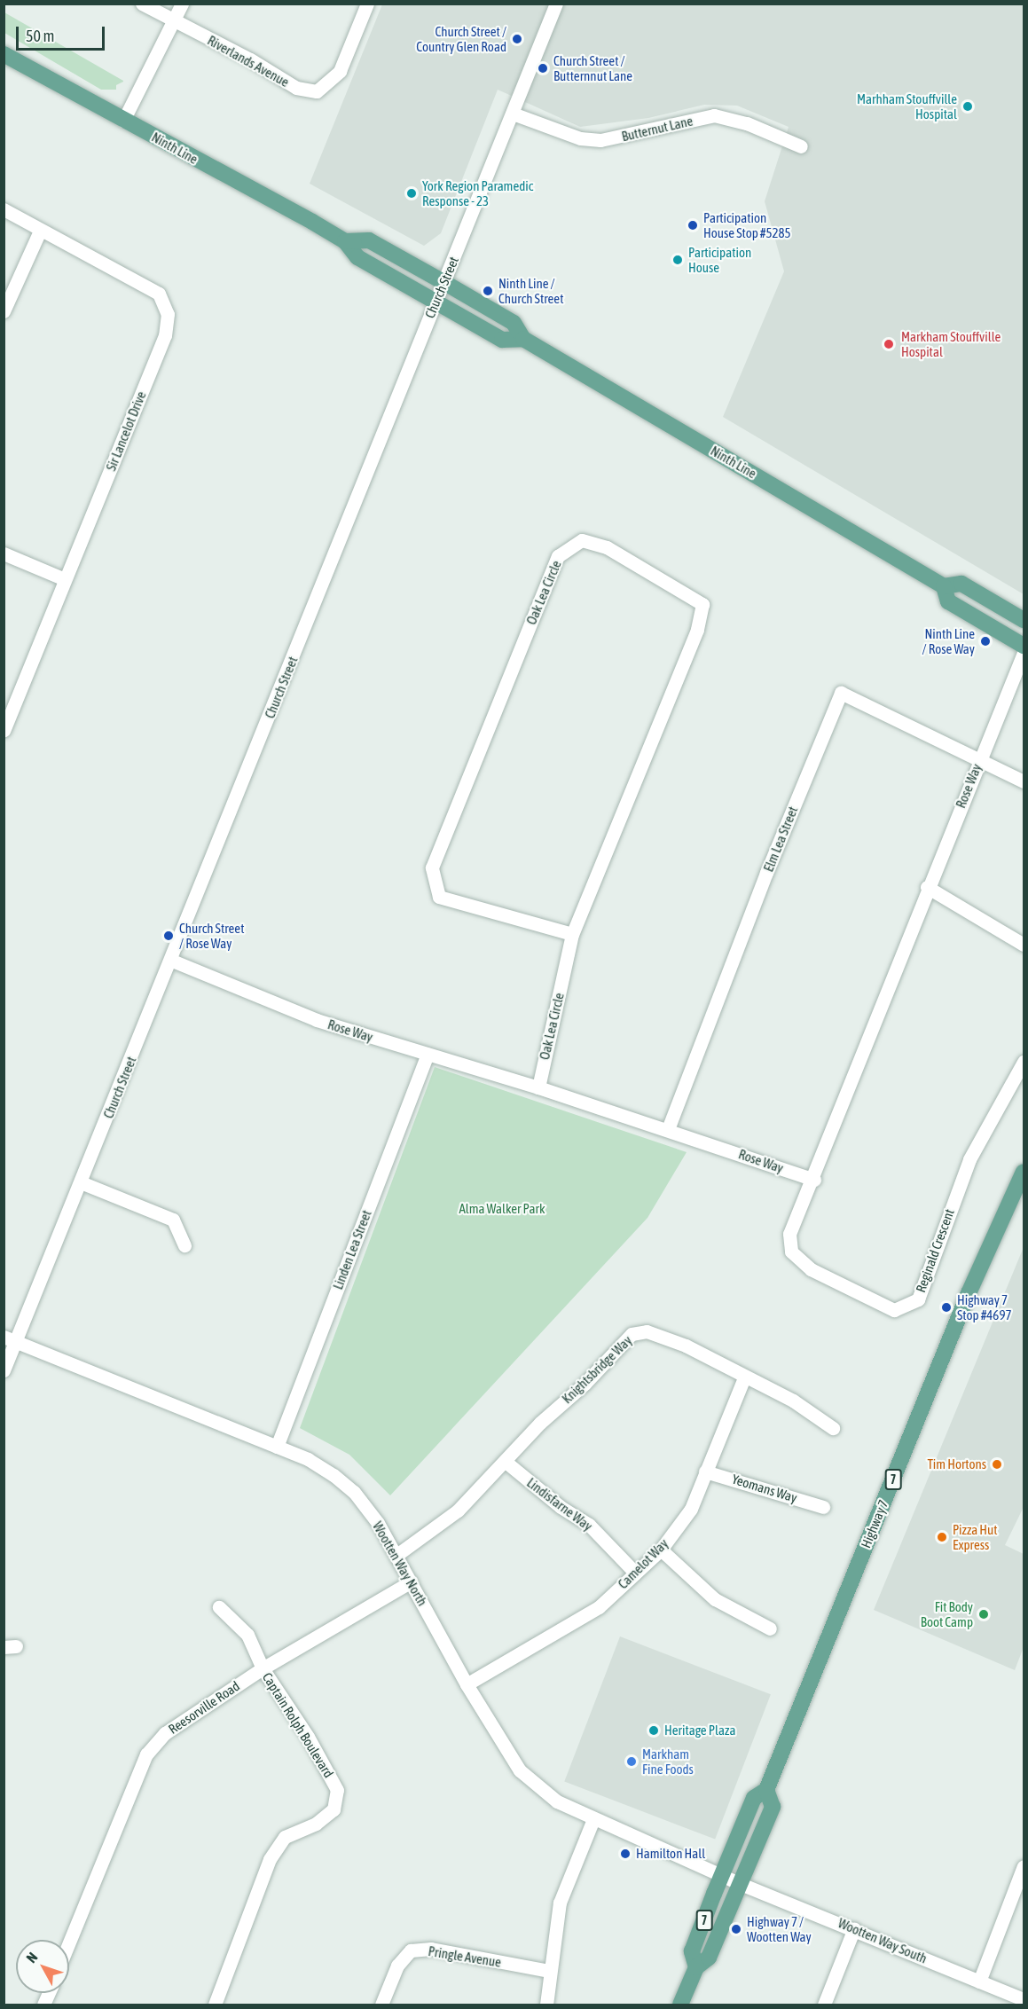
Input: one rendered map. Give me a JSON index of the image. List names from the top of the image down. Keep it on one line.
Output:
{"streets":{"main road":["Ninth Line","7","Highway 7"],"street":["Riverlands Avenue","Butternut Lane","Church Street","Sir Lancelot Drive","Oak Lea Circle","Rose Way","Elm Lea Street","Linden Lea Street","Reginald Crescent","Knightsbridge Way","Yeomans Way","Lindisfarne Way","Wootten Way North","Camelot Way","Reesorville Road","Captain Rolph Boulevard","Wootten Way South","Pringle Avenue"]},"crossings":[["Butternut Lane","Church Street"],["Ninth Line","Church Street"],["Church Street","Rose Way"],["Church Street","Wootten Way North"],["Oak Lea Circle","Rose Way"],["Rose Way","Elm Lea Street"],["Rose Way","Linden Lea Street"],["Rose Way","Reginald Crescent"],["Linden Lea Street","Wootten Way North"],["Knightsbridge Way","Lindisfarne Way"],["Knightsbridge Way","Wootten Way North"],["Knightsbridge Way","Camelot Way"],["Yeomans Way","Camelot Way"],["Lindisfarne Way","Camelot Way"],["Highway 7","Wootten Way North"],["Highway 7","Wootten Way South"],["Wootten Way North","Camelot Way"],["Wootten Way North","Reesorville Road"],["Wootten Way North","Wootten Way South"],["Reesorville Road","Captain Rolph Boulevard"]],"parks":["Alma Walker Park"],"places":["Church Street / Country Glen Road","Church Street / Butternnut Lane","Marhham Stouffville Hospital","York Region Paramedic Response - 23","Participation House Stop #5285","Participation House","Ninth Line / Church Street","Markham Stouffville Hospital","Ninth Line / Rose Way","Church Street / Rose Way","Highway 7 Stop #4697","Tim Hortons","Pizza Hut Express","Fit Body Boot Camp","Heritage Plaza","Markham Fine Foods","Hamilton Hall","Highway 7 / Wootten Way"],"scale_bar":"50 m","north":"top left"}
